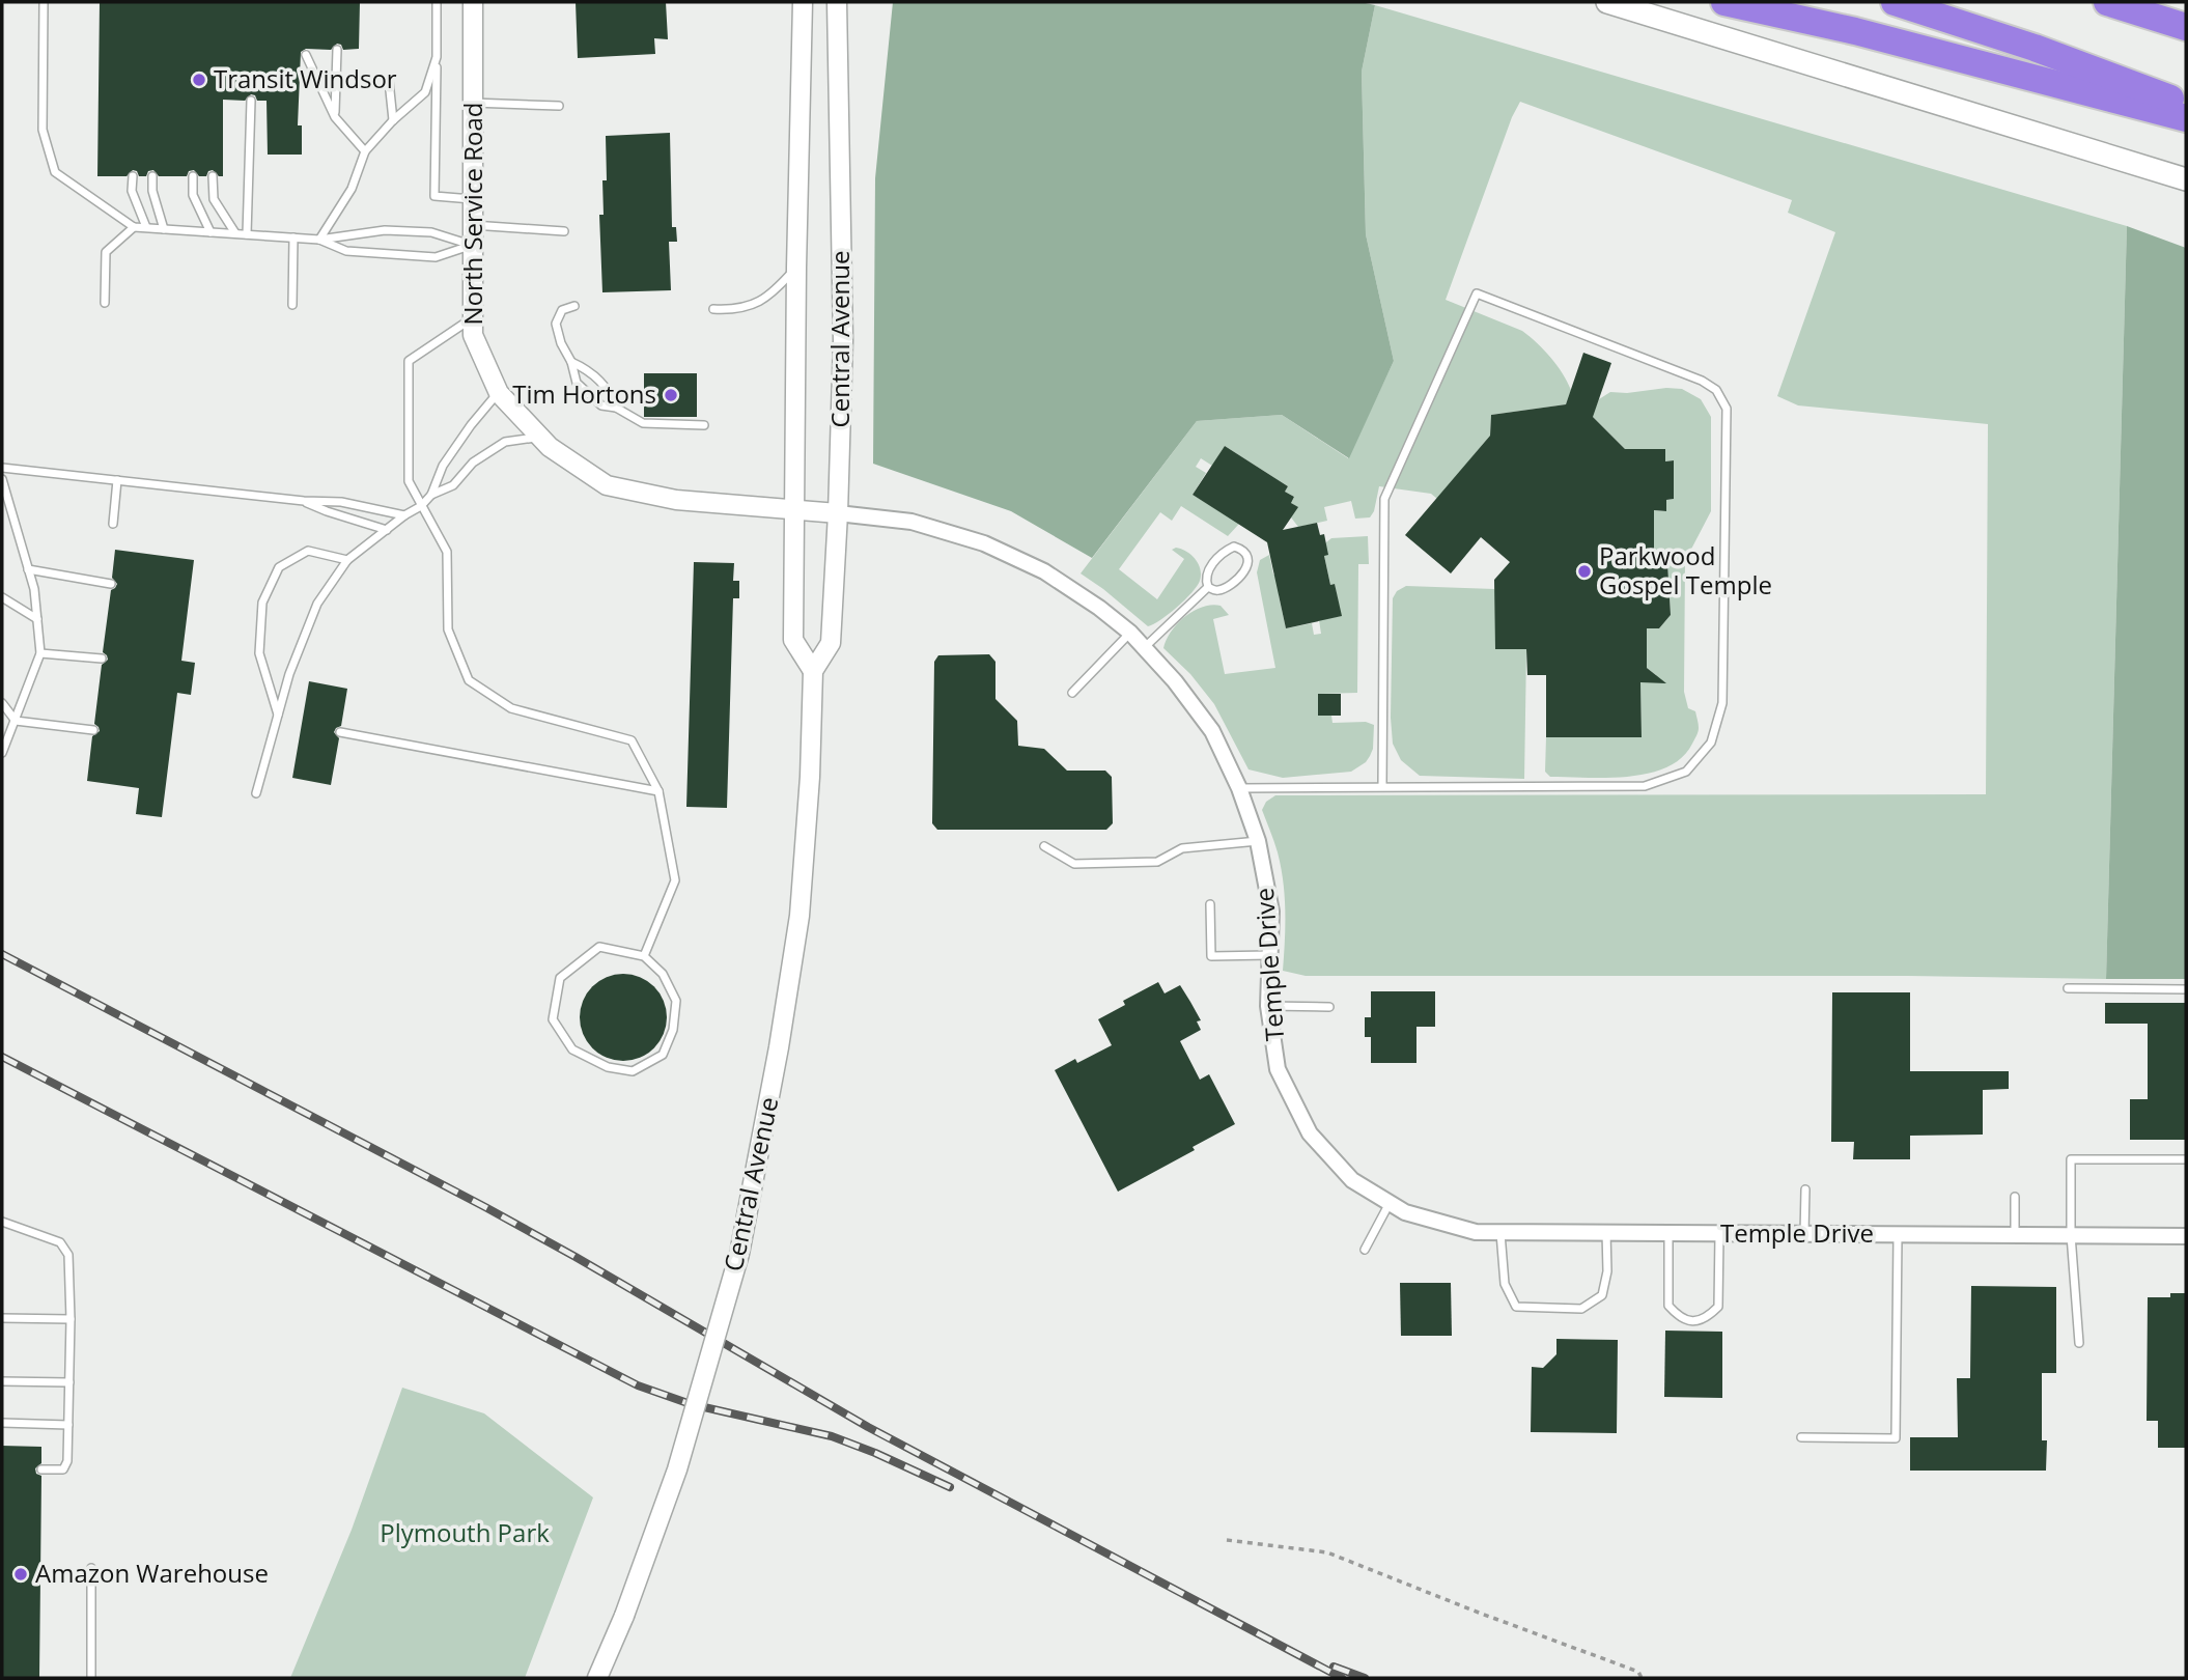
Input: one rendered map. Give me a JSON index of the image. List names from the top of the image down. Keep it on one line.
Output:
{"streets":{"street":["North Service Road","Central Avenue","Temple Drive"]},"crossings":[["North Service Road","Central Avenue"],["North Service Road","Temple Drive"],["Central Avenue","Temple Drive"]],"parks":["Plymouth Park"],"places":["Transit Windsor","Tim Hortons","Parkwood Gospel Temple","Amazon Warehouse"]}
